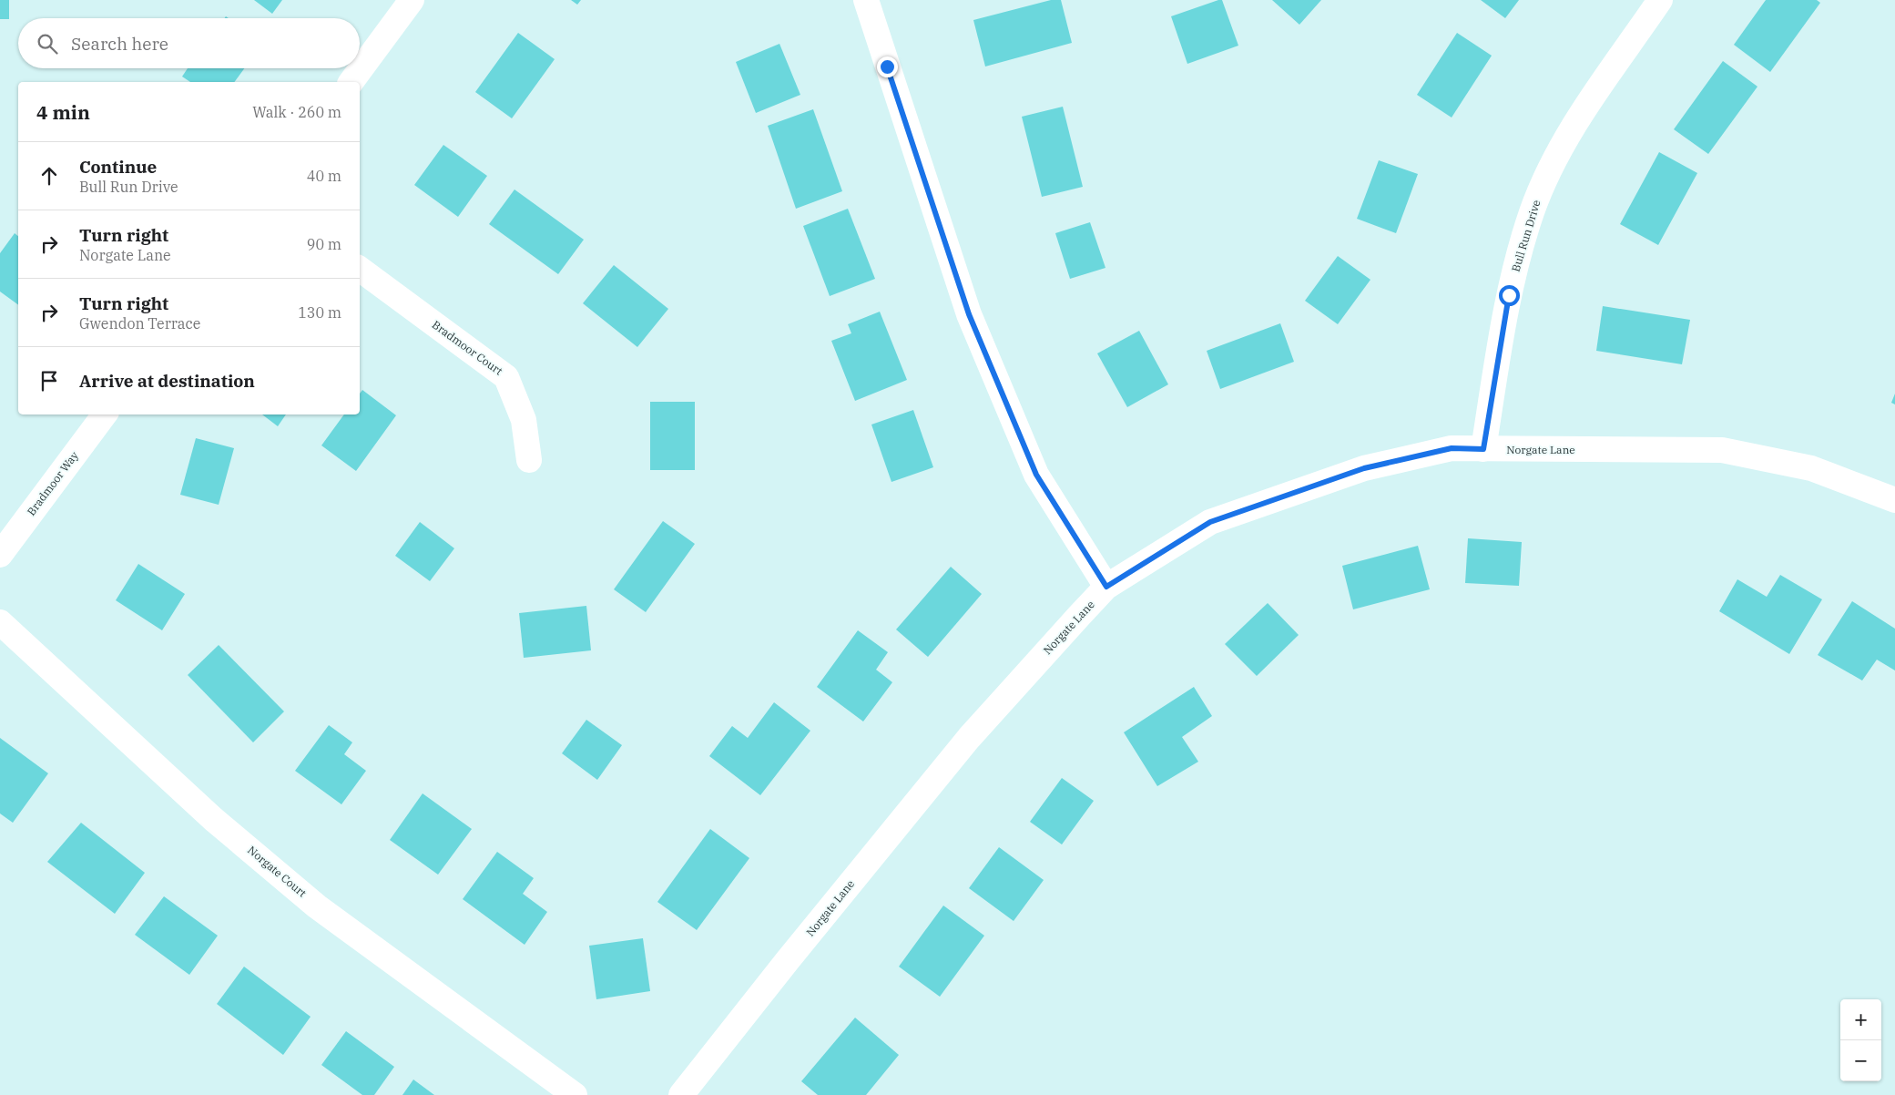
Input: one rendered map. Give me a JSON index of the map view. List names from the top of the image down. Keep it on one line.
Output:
{"streets":{"street":["Bull Run Drive","Bradmoor Court","Norgate Lane","Bradmoor Way","Norgate Court"]},"crossings":[["Bull Run Drive","Norgate Lane"]],"page":{"search":"Search here","heading":["4 min","Walk · 260 m"],"list":[["Continue","Bull Run Drive","40 m"],["Turn right","Norgate Lane","90 m"],["Turn right","Gwendon Terrace","130 m"],"Arrive at destination"],"map_buttons":["+","−"]}}
